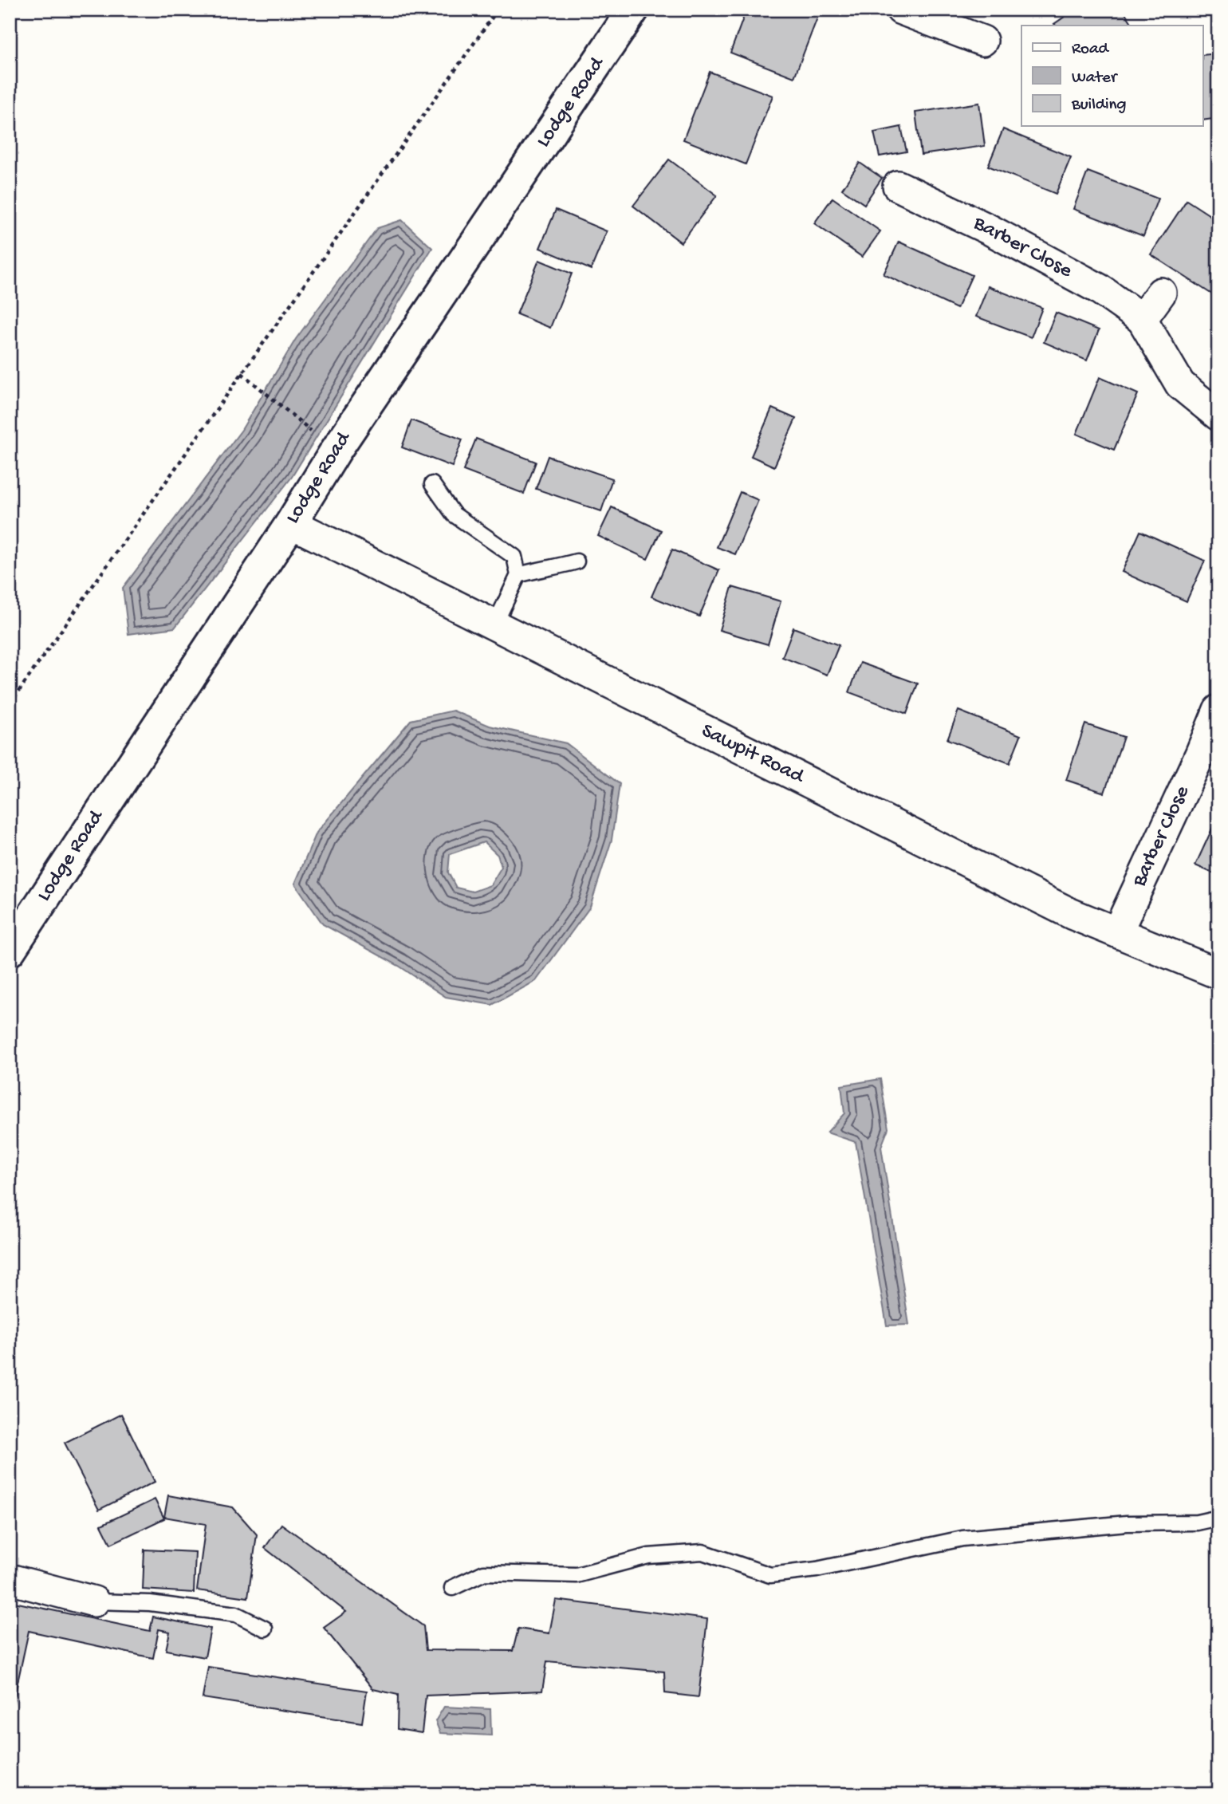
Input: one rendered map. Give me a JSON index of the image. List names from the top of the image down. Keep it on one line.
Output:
{"streets":{"main road":["Lodge Road"],"street":["Barber Close","Sawpit Road"]},"crossings":[["Lodge Road","Sawpit Road"],["Barber Close","Sawpit Road"]],"legend":["Road","Water","Building"]}
